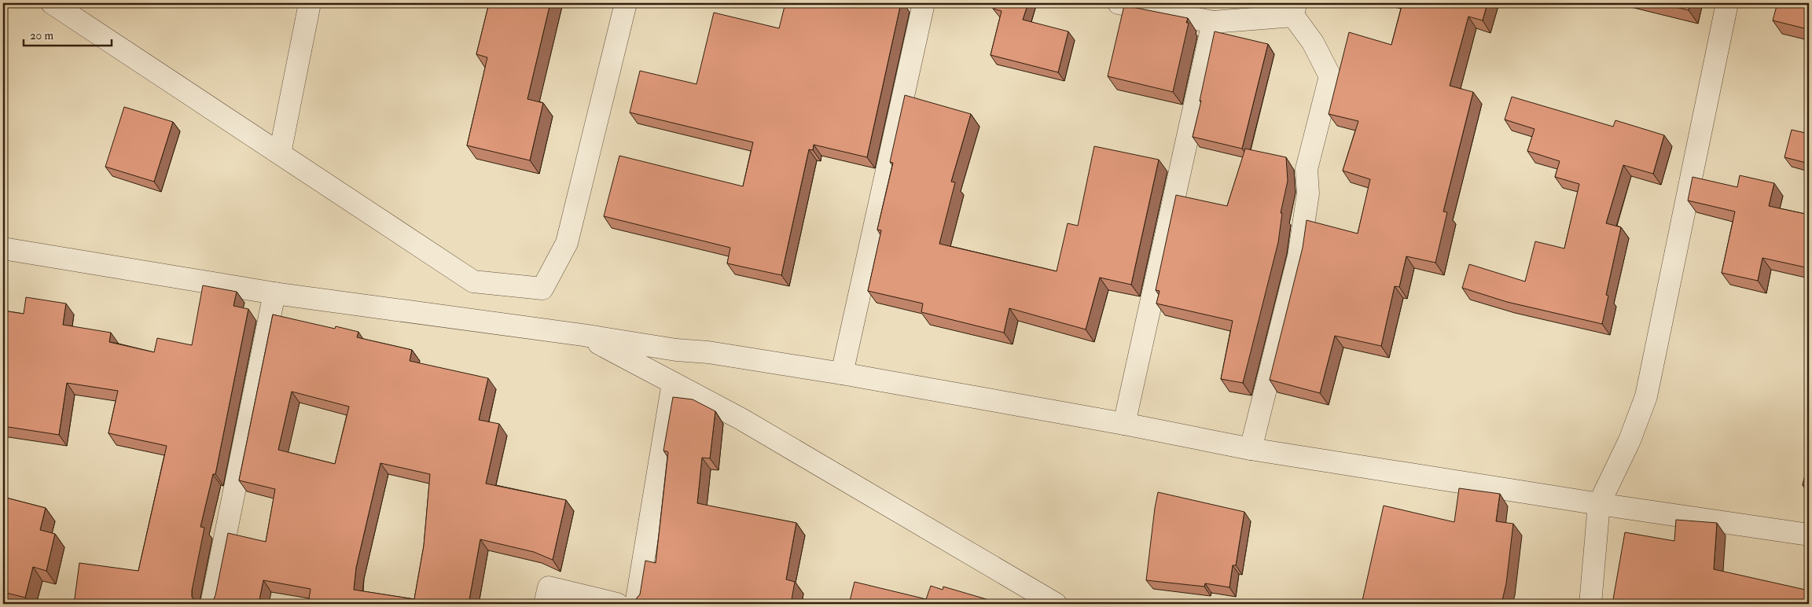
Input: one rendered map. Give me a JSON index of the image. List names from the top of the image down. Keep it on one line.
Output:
{"scale_bar":"20 m"}
